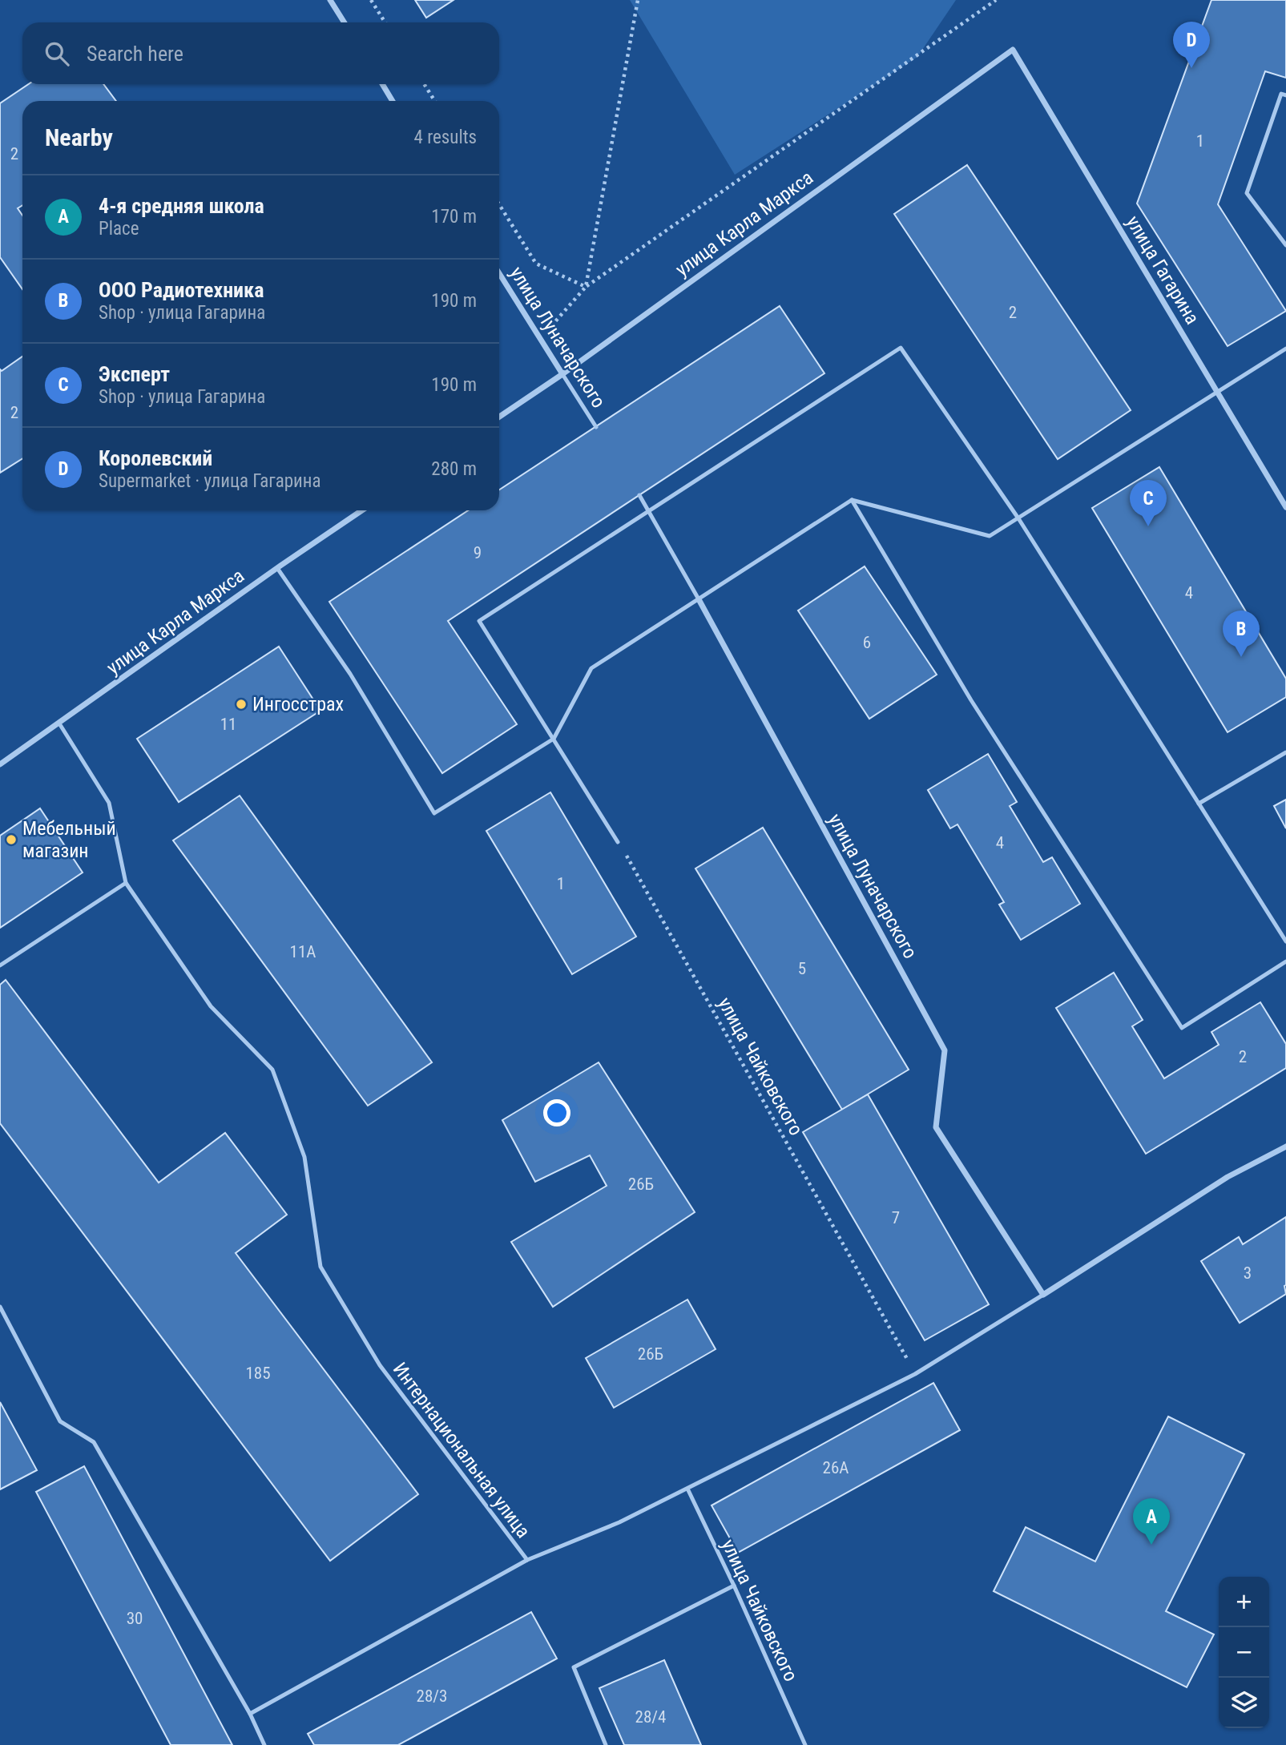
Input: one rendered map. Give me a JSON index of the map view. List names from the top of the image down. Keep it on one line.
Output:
{"streets":{"street":["улица Карла Маркса","улица Гагарина","улица Луначарского"],"lane":["улица Чайковского","Интернациональная улица"]},"crossings":[["улица Карла Маркса","улица Гагарина"],["улица Карла Маркса","улица Луначарского"],["улица Карла Маркса","Интернациональная улица"],["улица Луначарского","Интернациональная улица"],["улица Чайковского","Интернациональная улица"]],"places":["Ингосстрах","Мебельный магазин"],"house_numbers":["1","2","2","2","9","4","6","11","4","1","11А","5","2","26Б","7","3","26Б","185","26А","30","28/3","28/4"],"page":{"pins":["D","C","B","A"],"search":"Search here","heading":["Nearby","4 results"],"list":[{"mark":"A","name":"4-я средняя школа","note":"Place","value":"170 m"},{"mark":"B","name":"ООО Радиотехника","note":"Shop · улица Гагарина","value":"190 m"},{"mark":"C","name":"Эксперт","note":"Shop · улица Гагарина","value":"190 m"},{"mark":"D","name":"Королевский","note":"Supermarket · улица Гагарина","value":"280 m"}],"map_buttons":["+","−"]}}
